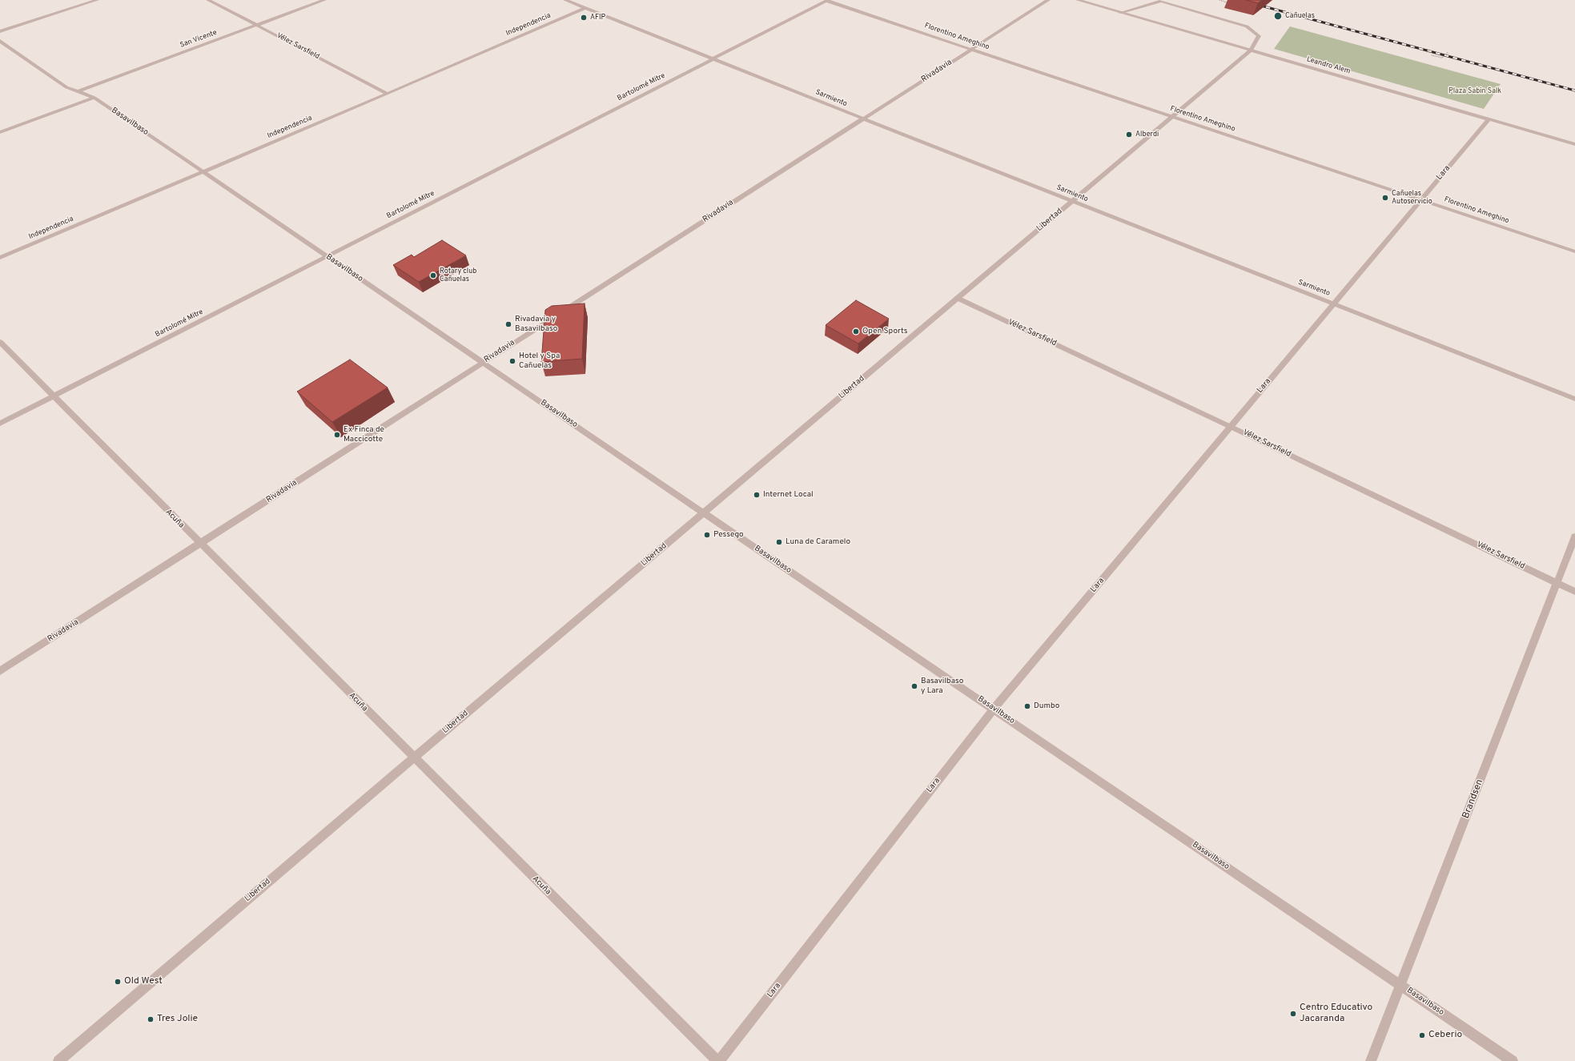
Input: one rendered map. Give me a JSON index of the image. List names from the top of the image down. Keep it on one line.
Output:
{"streets":{"street":["Independencia","Florentino Ameghino","San Vicente","Vélez Sarsfield","Leandro Alem","Rivadavia","Bartolomé Mitre","Sarmiento","Basavilbaso","Lara","Libertad","Acuña","Brandsen"]},"crossings":[["Independencia","Vélez Sarsfield"],["Independencia","Sarmiento"],["Independencia","Basavilbaso"],["Florentino Ameghino","Rivadavia"],["Florentino Ameghino","Bartolomé Mitre"],["Florentino Ameghino","Lara"],["Florentino Ameghino","Libertad"],["San Vicente","Vélez Sarsfield"],["San Vicente","Basavilbaso"],["Vélez Sarsfield","Lara"],["Vélez Sarsfield","Libertad"],["Vélez Sarsfield","Brandsen"],["Leandro Alem","Lara"],["Leandro Alem","Libertad"],["Rivadavia","Sarmiento"],["Rivadavia","Basavilbaso"],["Rivadavia","Acuña"],["Bartolomé Mitre","Sarmiento"],["Bartolomé Mitre","Basavilbaso"],["Bartolomé Mitre","Acuña"],["Sarmiento","Lara"],["Sarmiento","Libertad"],["Basavilbaso","Lara"],["Basavilbaso","Libertad"],["Basavilbaso","Brandsen"],["Lara","Acuña"],["Libertad","Acuña"]],"parks":["Plaza Sabin Salk"],"places":["Cañuelas","AFIP","Alberdi","Cañuelas Autoservicio","Rotary club Cañuelas","Rivadavia y Basavilbaso","Open Sports","Hotel y Spa Cañuelas","Ex Finca de Maccicotte","Internet Local","Pessego","Luna de Caramelo","Basavilbaso y Lara","Dumbo","Old West","Centro Educativo Jacaranda","Tres Jolie","Ceberio"]}
